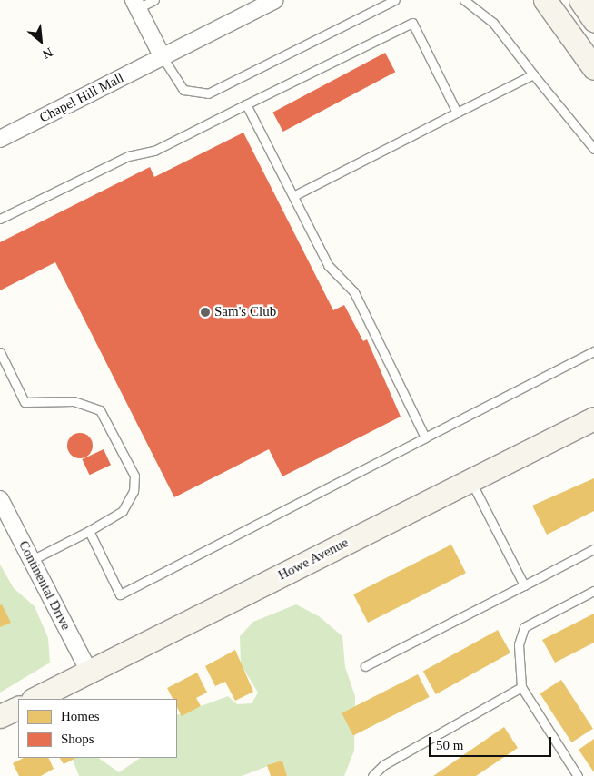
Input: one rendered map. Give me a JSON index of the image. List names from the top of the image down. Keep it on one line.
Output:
{"streets":{"street":["Chapel Hill Mall","Howe Avenue","Continental Drive"]},"crossings":[["Howe Avenue","Continental Drive"]],"places":["Sam's Club"],"legend":["Homes","Shops"],"scale_bar":"50 m","north":"bottom right"}
